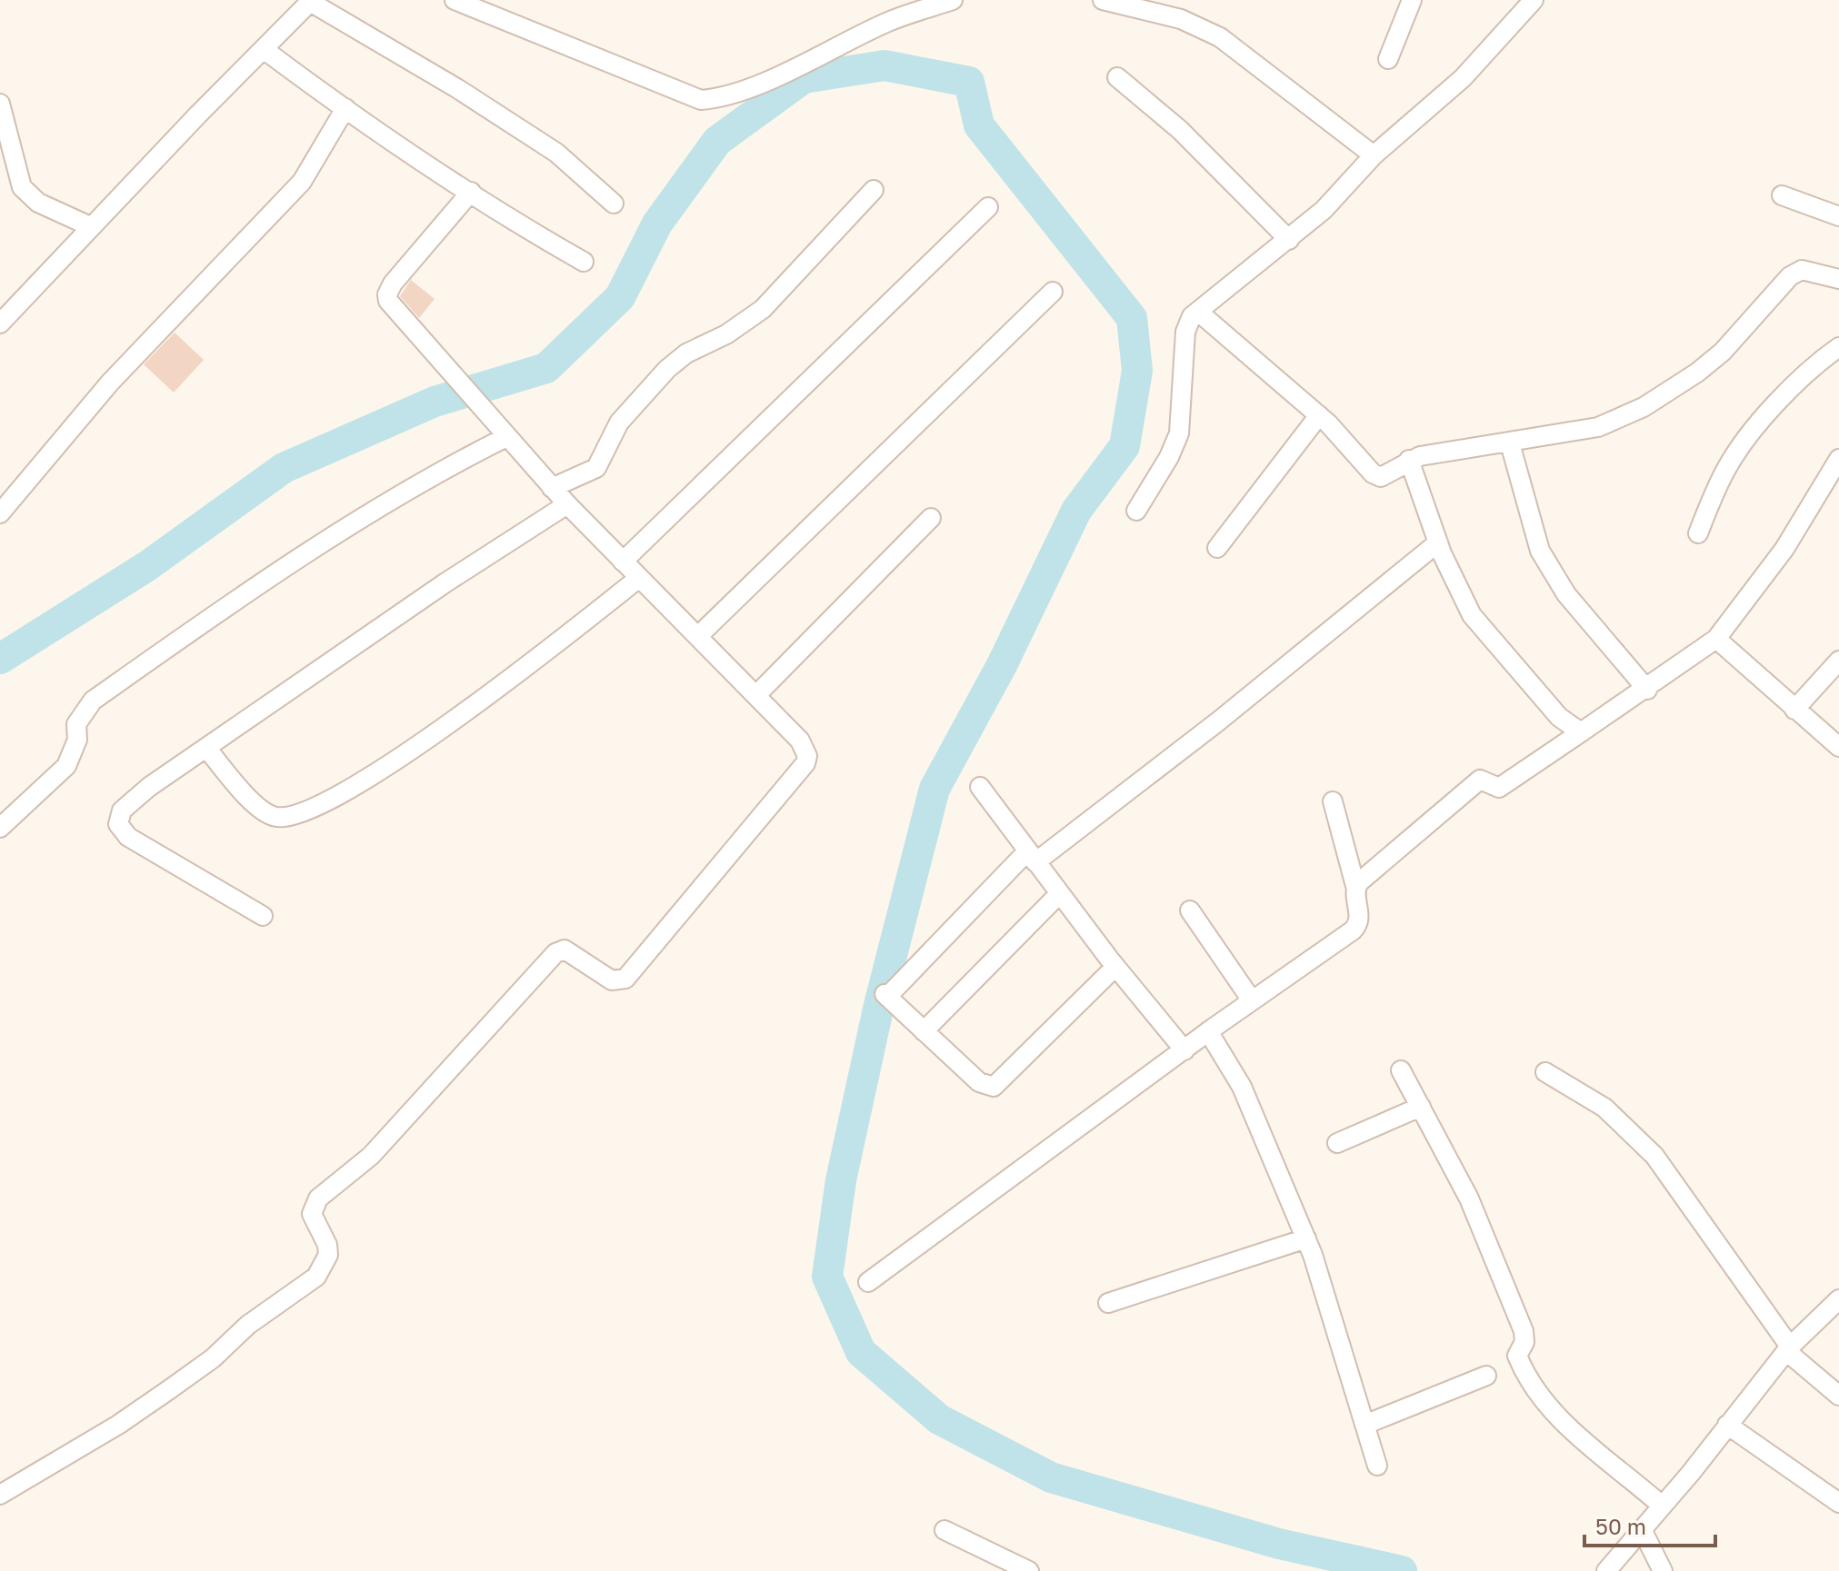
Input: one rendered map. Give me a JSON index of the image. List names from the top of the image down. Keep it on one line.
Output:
{"scale_bar":"50 m"}
